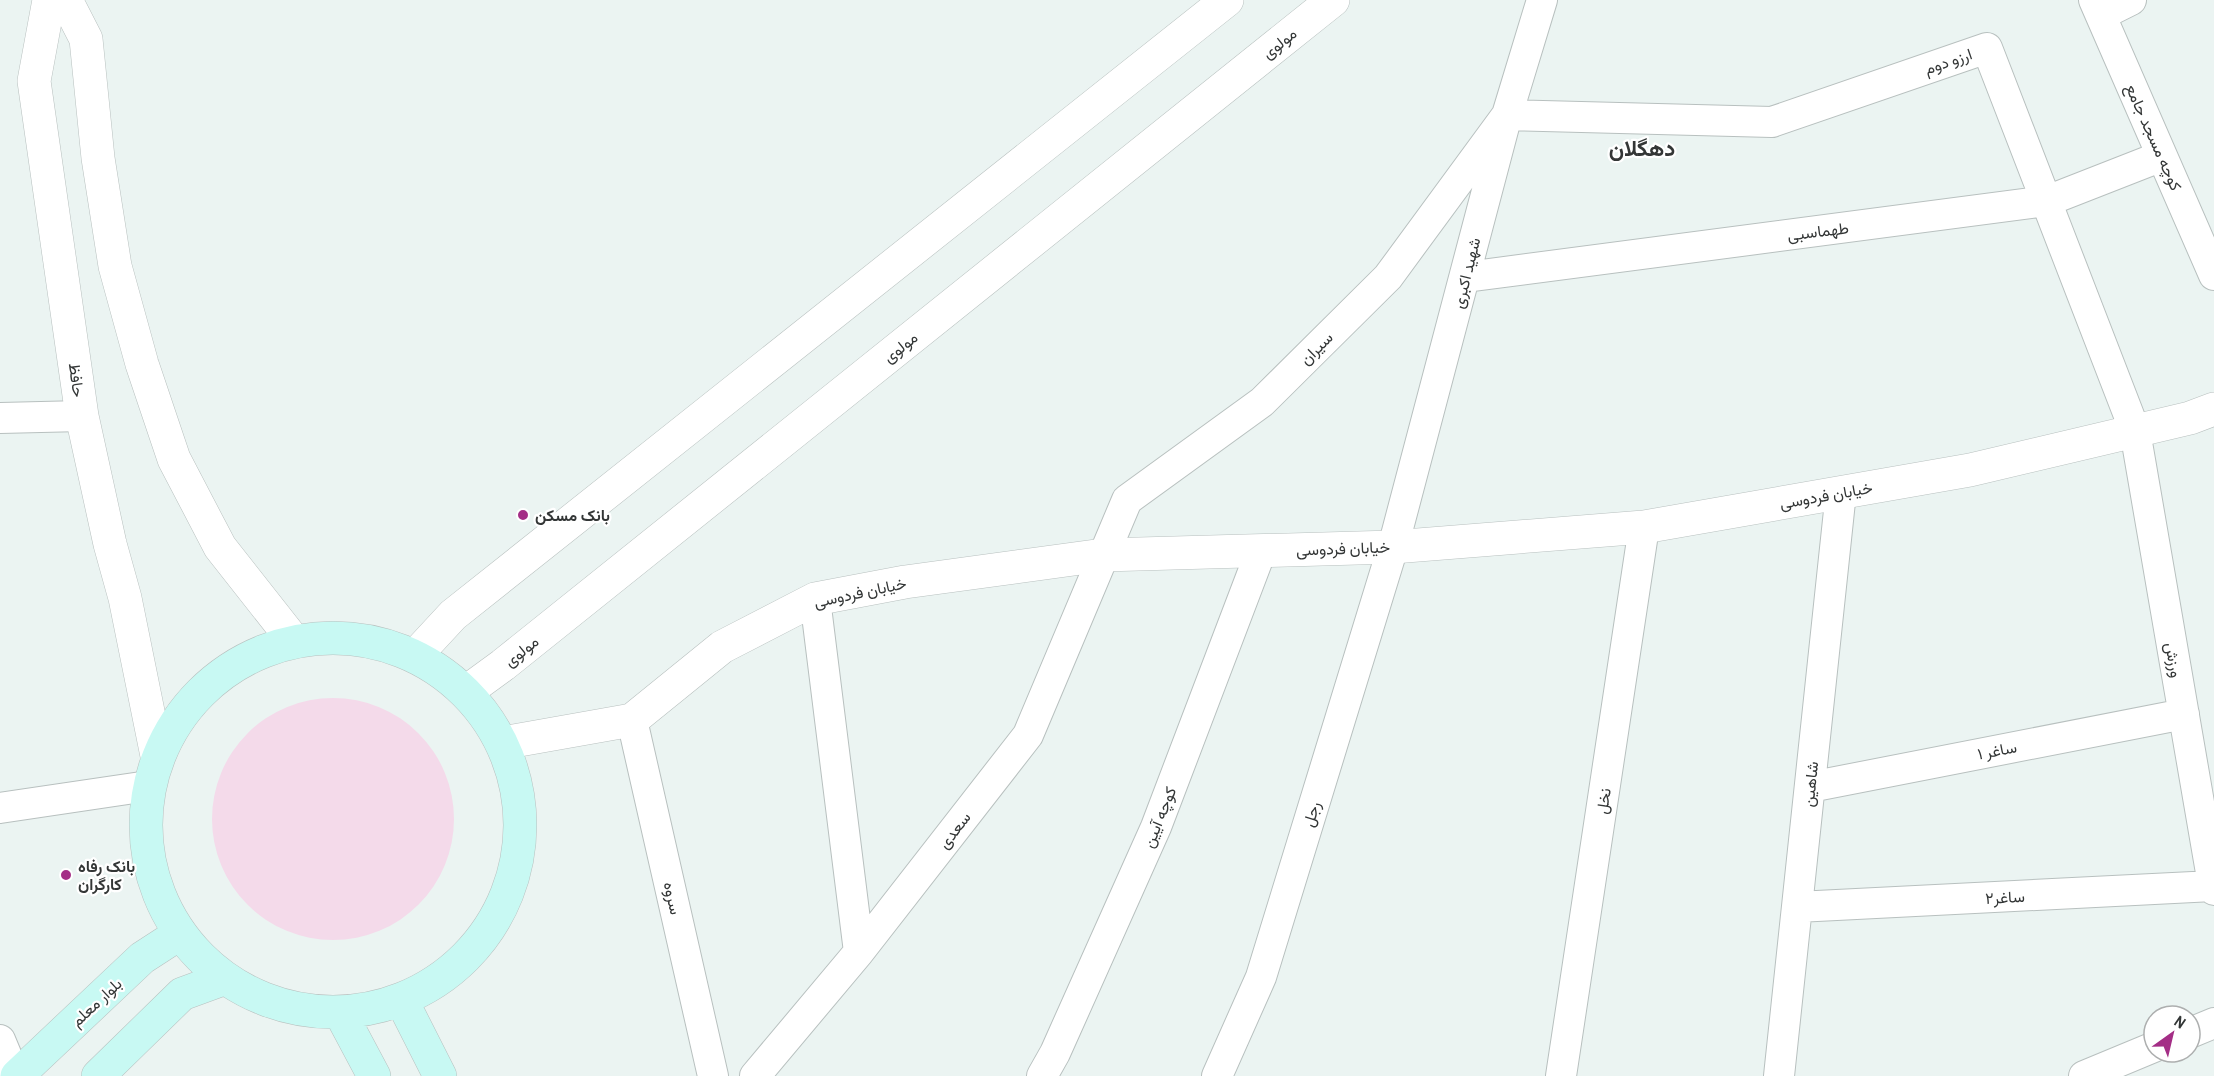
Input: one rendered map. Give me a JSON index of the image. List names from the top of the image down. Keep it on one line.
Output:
{"streets":{"main road":["بلوار معلم"],"street":["مولوی","ارزو دوم","کوچه مسجد جامع","طهماسبی","شهید اکبری","سیران","حافظ","خیابان فردوسی","ورزش","ساغر ۱","شاهین","نخل","رجل","کوچه آیین","سعدی","ساغر۲","سروه"]},"crossings":[["ارزو دوم","طهماسبی"],["ارزو دوم","شهید اکبری"],["ارزو دوم","سیران"],["ارزو دوم","خیابان فردوسی"],["ارزو دوم","ورزش"],["کوچه مسجد جامع","طهماسبی"],["طهماسبی","شهید اکبری"],["شهید اکبری","سیران"],["شهید اکبری","خیابان فردوسی"],["شهید اکبری","رجل"],["سیران","خیابان فردوسی"],["سیران","سعدی"],["خیابان فردوسی","ورزش"],["خیابان فردوسی","شاهین"],["خیابان فردوسی","نخل"],["خیابان فردوسی","رجل"],["خیابان فردوسی","کوچه آیین"],["خیابان فردوسی","سعدی"],["خیابان فردوسی","سروه"],["ورزش","ساغر ۱"],["ورزش","ساغر۲"],["ساغر ۱","شاهین"],["شاهین","ساغر۲"]],"districts":["دهگلان"],"places":["بانک مسکن","بانک رفاه کارگران"],"north":"top right"}
